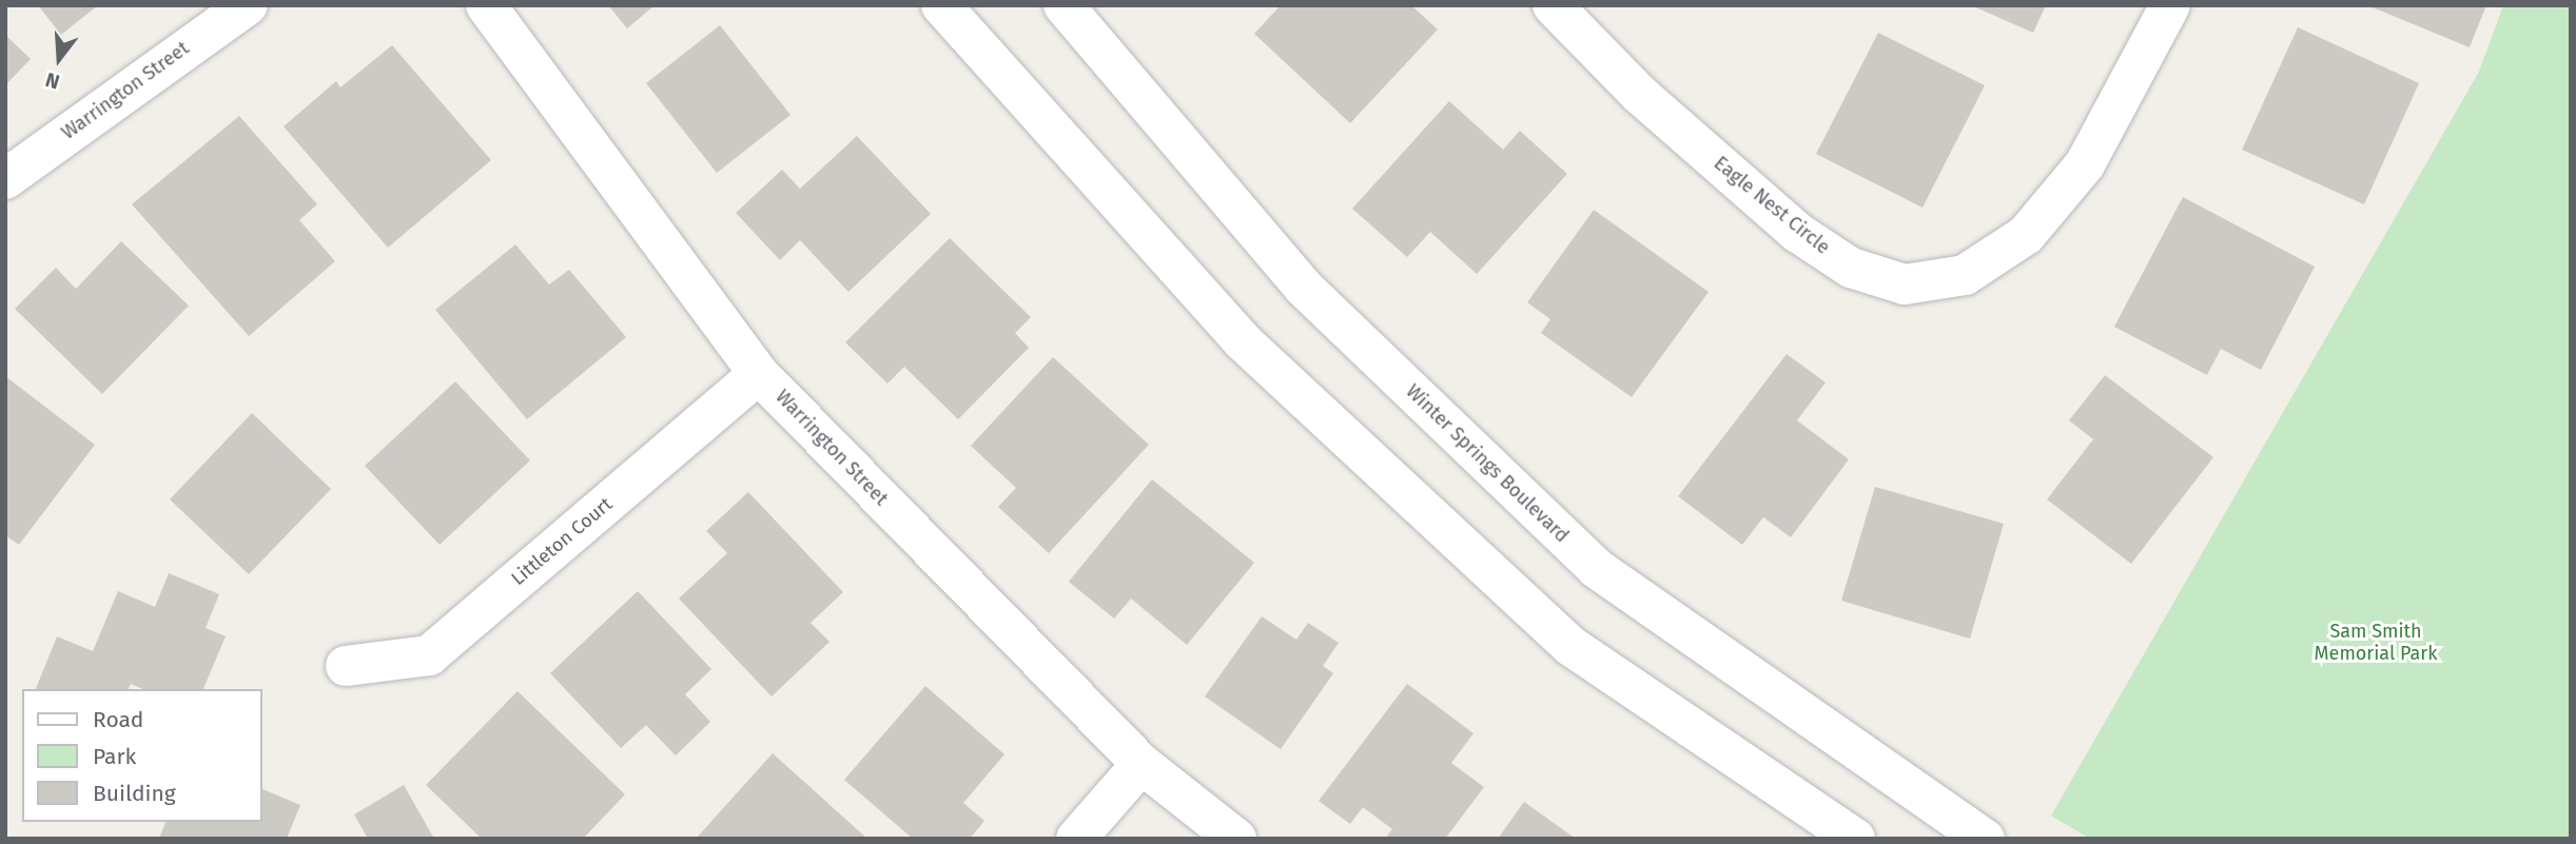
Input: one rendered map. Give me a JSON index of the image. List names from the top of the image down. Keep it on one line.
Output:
{"streets":{"street":["Warrington Street","Eagle Nest Circle","Winter Springs Boulevard","Littleton Court"]},"crossings":[["Warrington Street","Littleton Court"]],"parks":["Sam Smith Memorial Park"],"legend":["Road","Park","Building"],"north":"bottom"}
